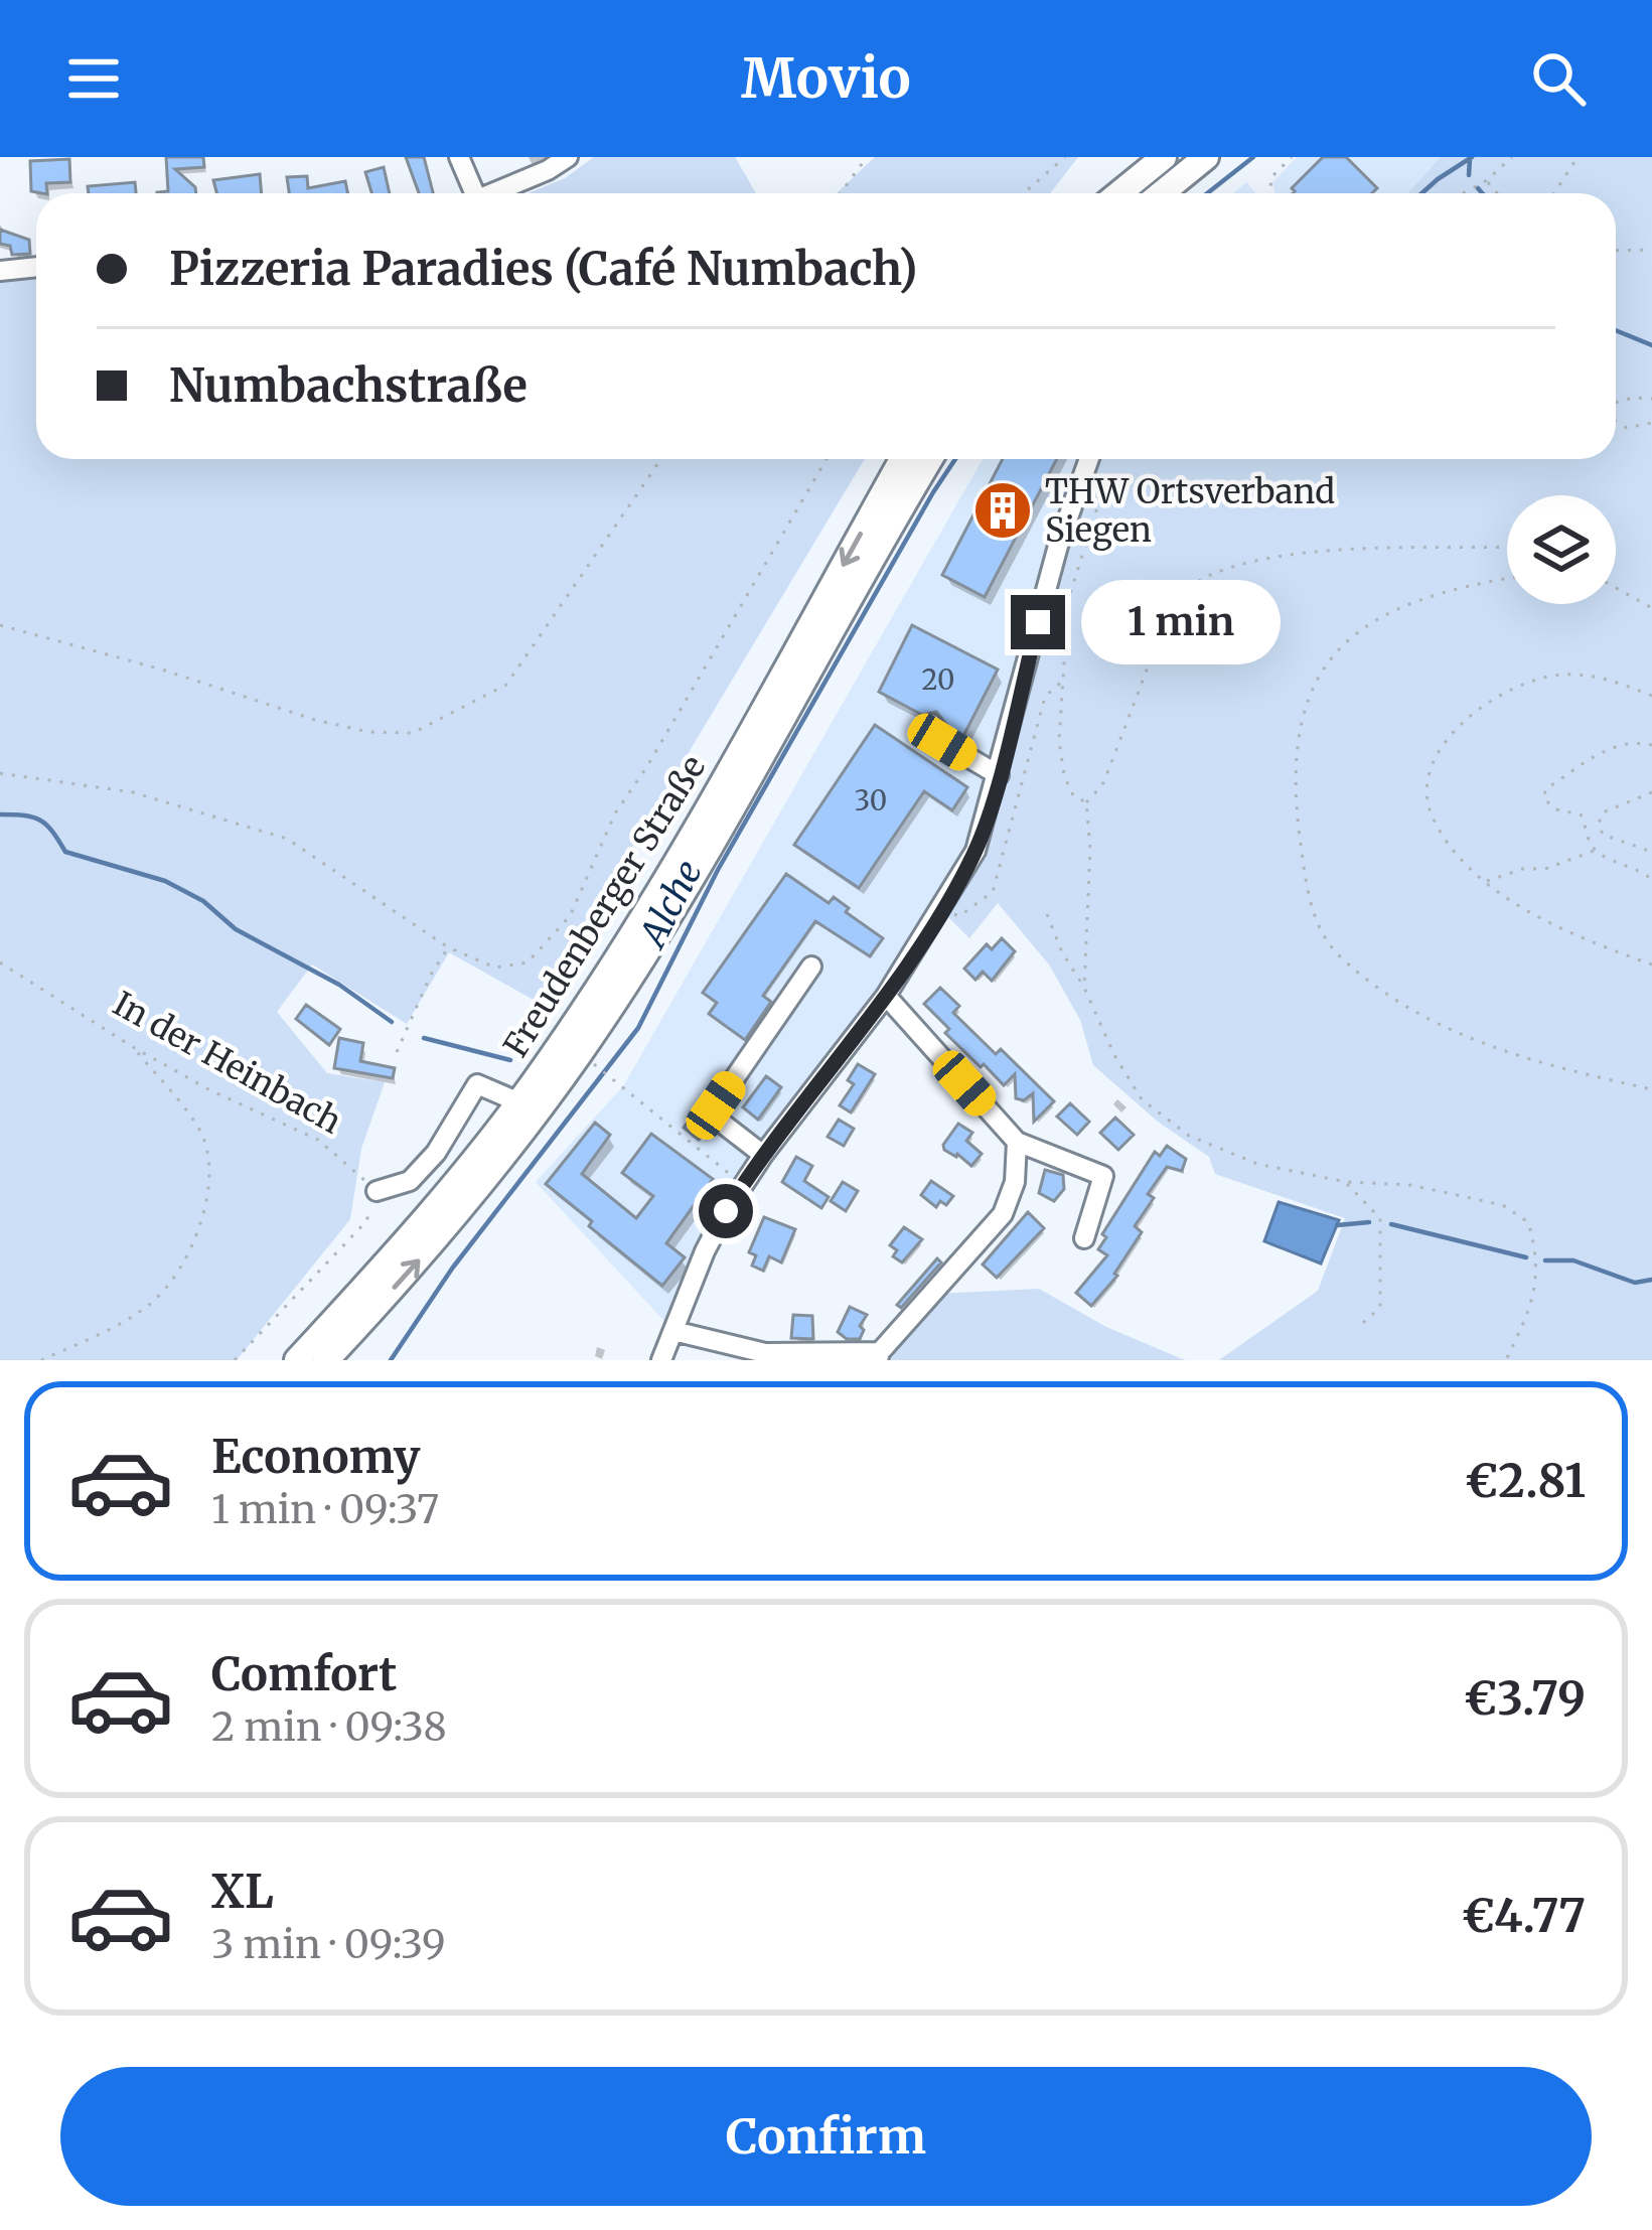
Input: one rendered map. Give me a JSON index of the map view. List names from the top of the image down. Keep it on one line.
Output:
{"streets":{"main road":["Freudenberger Straße"],"path":["In der Heinbach"]},"water":["Alche"],"places":{"building":["THW Ortsverband Siegen"]},"house_numbers":["20","30"],"page":{"header":"Movio","banner":["Pizzeria Paradies (Café Numbach)","Numbachstraße"],"bubble":"1 min","list":[{"name":"Economy","note":"1 min · 09:37","value":"€2.81"},{"name":"Comfort","note":"2 min · 09:38","value":"€3.79"},{"name":"XL","note":"3 min · 09:39","value":"€4.77"}],"buttons":"Confirm"}}
